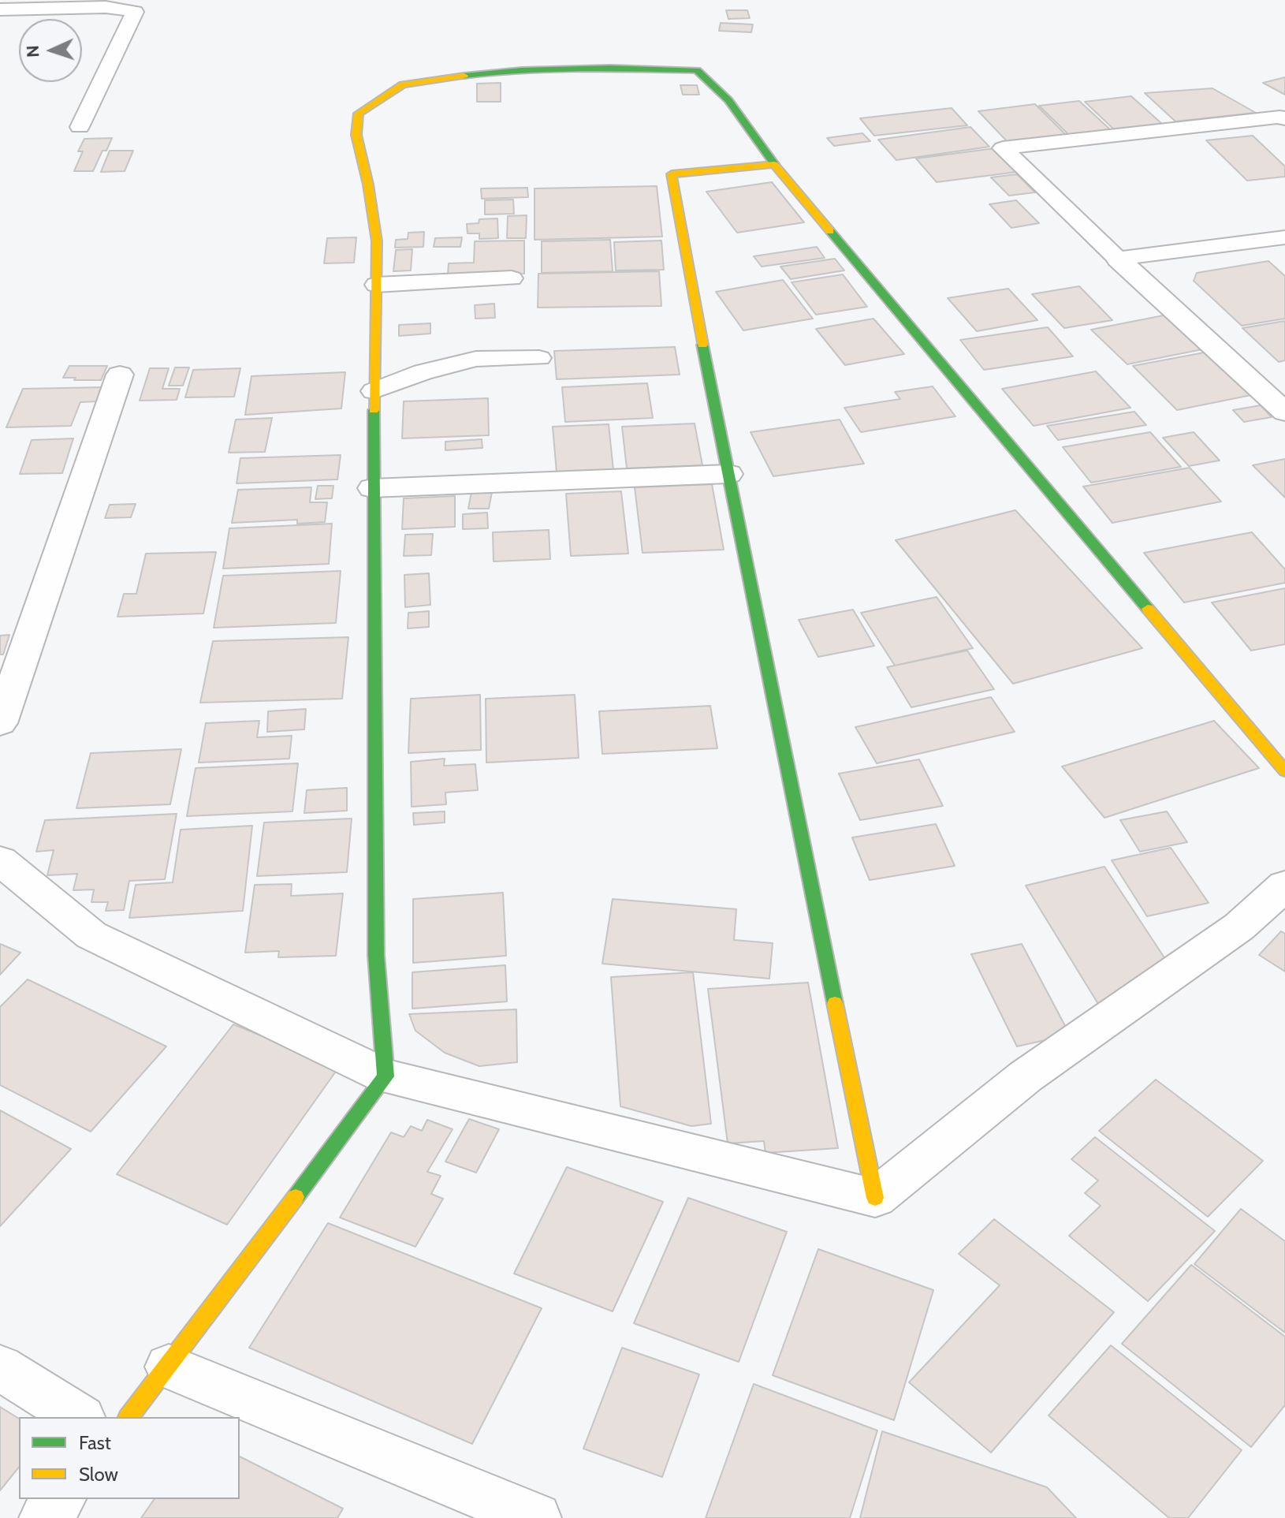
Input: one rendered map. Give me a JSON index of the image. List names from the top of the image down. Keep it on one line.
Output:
{"legend":["Fast","Slow"],"north":"left"}
